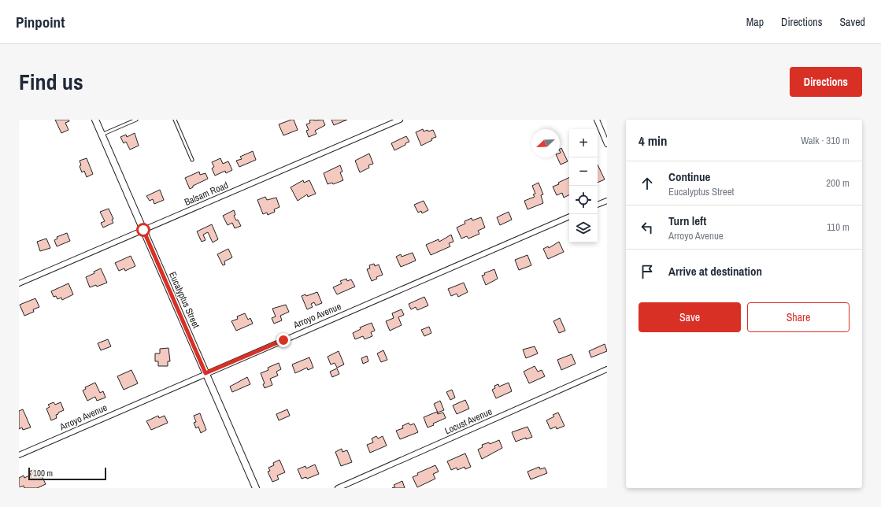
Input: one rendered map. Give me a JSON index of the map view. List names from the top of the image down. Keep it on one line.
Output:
{"streets":{"main road":["Eucalyptus Street"],"street":["Balsam Road","Arroyo Avenue","Locust Avenue"]},"crossings":[["Balsam Road","Eucalyptus Street"],["Eucalyptus Street","Arroyo Avenue"]],"scale_bar":"100 m","north":"bottom left","page":{"header":"Pinpoint","nav":["Map","Directions","Saved"],"title":"Find us","buttons":["Directions",["Save","Share"]],"heading":["4 min","Walk · 310 m"],"map_buttons":["+","−"],"list":[["Continue","Eucalyptus Street","200 m"],["Turn left","Arroyo Avenue","110 m"],"Arrive at destination"],"scale":"100 m"}}
